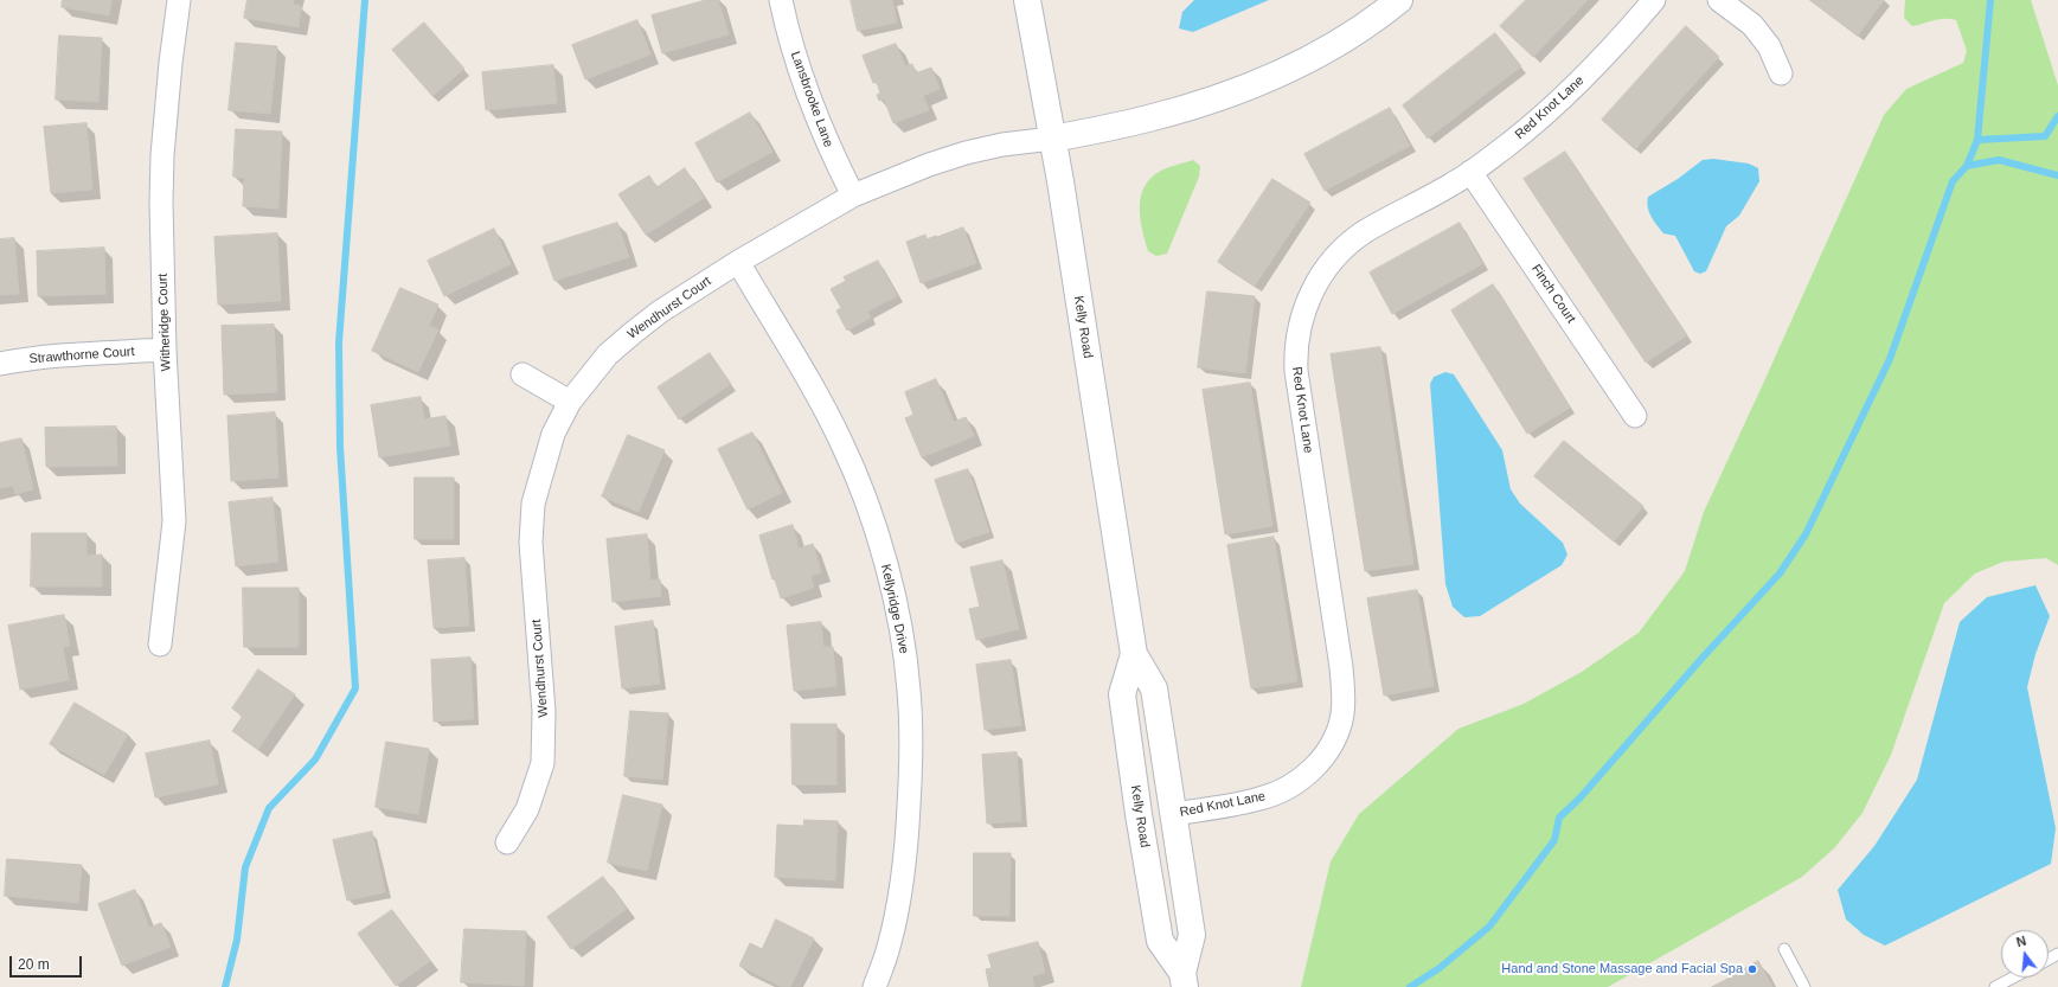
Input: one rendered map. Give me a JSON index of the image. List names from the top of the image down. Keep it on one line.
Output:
{"streets":{"main road":["Kelly Road"],"street":["Lansbrooke Lane","Red Knot Lane","Finch Court","Wendhurst Court","Witheridge Court","Strawthorne Court","Kellyridge Drive"]},"crossings":[["Lansbrooke Lane","Wendhurst Court"],["Red Knot Lane","Finch Court"],["Red Knot Lane","Kelly Road"],["Wendhurst Court","Kelly Road"],["Wendhurst Court","Kellyridge Drive"],["Witheridge Court","Strawthorne Court"]],"places":["Hand and Stone Massage and Facial Spa"],"scale_bar":"20 m","north":"top"}
